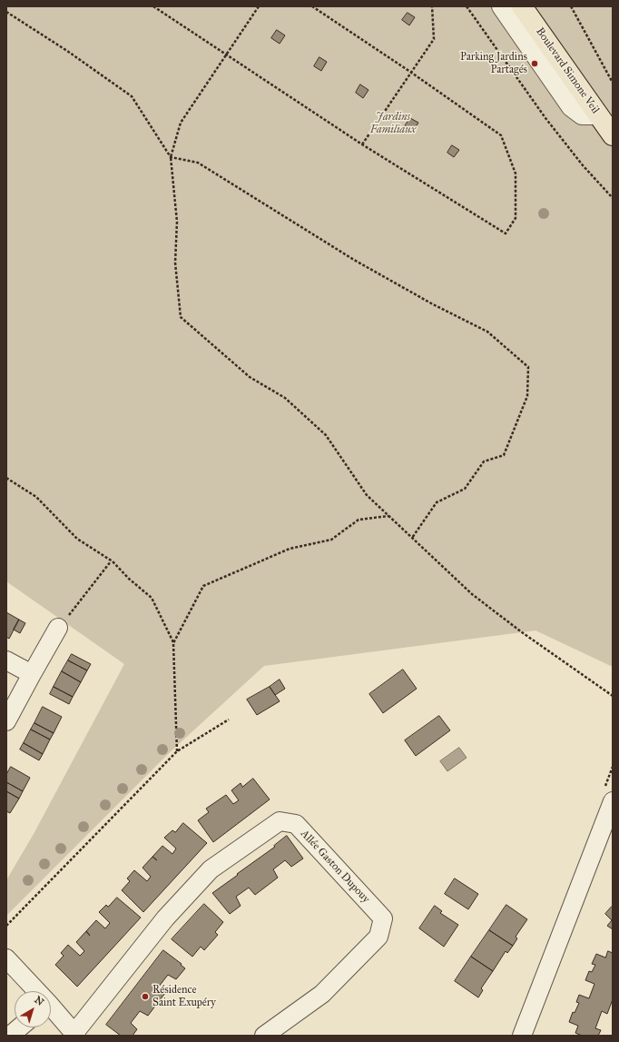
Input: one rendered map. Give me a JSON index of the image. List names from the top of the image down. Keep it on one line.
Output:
{"streets":{"main road":["Boulevard Simone Veil"],"street":["Allée Gaston Dupouy"]},"parks":["Jardins Familiaux"],"places":["Parking Jardins Partagés","Résidence Saint Exupéry"],"north":"top right"}
